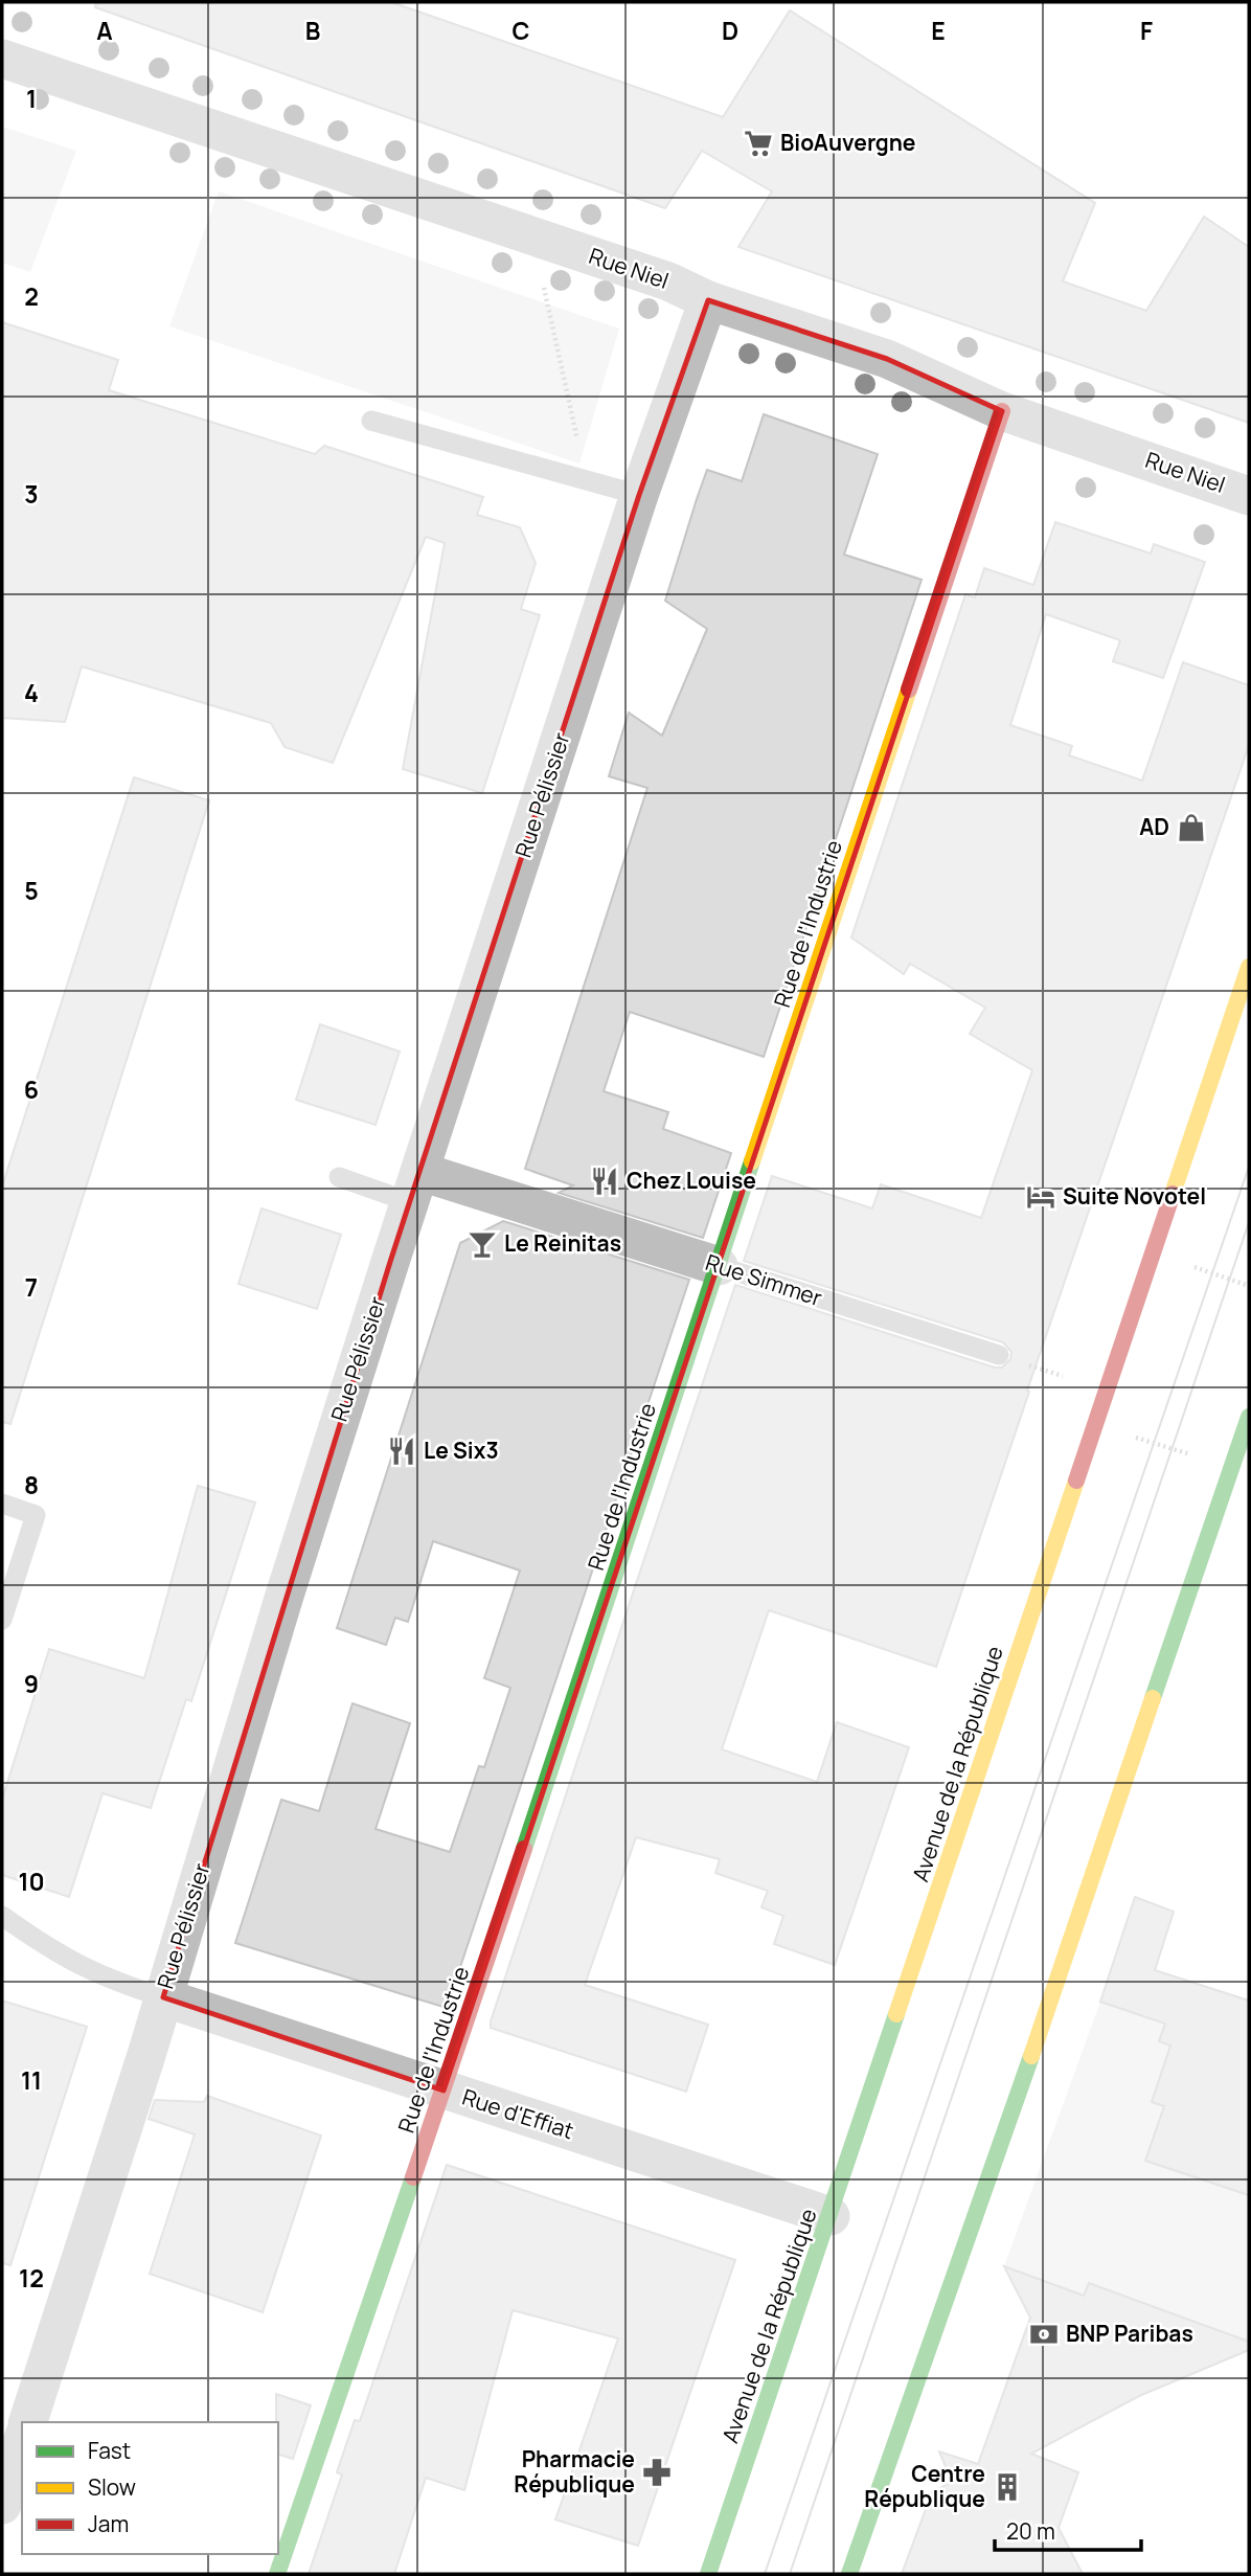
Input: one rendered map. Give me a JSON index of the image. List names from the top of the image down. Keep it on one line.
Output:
{"streets":{"main road":["Rue de l'Industrie","Avenue de la République"],"street":["Rue Niel","Rue Pélissier","Rue Simmer","Rue d'Effiat"]},"crossings":[["Rue Niel","Rue Pélissier"],["Rue Niel","Rue de l'Industrie"],["Rue Pélissier","Rue Simmer"],["Rue Pélissier","Rue d'Effiat"],["Rue de l'Industrie","Rue Simmer"],["Rue de l'Industrie","Rue d'Effiat"],["Avenue de la République","Rue d'Effiat"]],"places":{"supermarket":["BioAuvergne"],"shop":["AD"],"restaurant":["Chez Louise","Le Six3"],"hotel":["Suite Novotel"],"bar":["Le Reinitas"],"bank":["BNP Paribas"],"pharmacy":["Pharmacie République"],"building":["Centre République"]},"legend":["Fast","Slow","Jam"],"scale_bar":"20 m","grid":{"columns":["A","B","C","D","E","F"],"rows":["1","2","3","4","5","6","7","8","9","10","11","12"]}}
